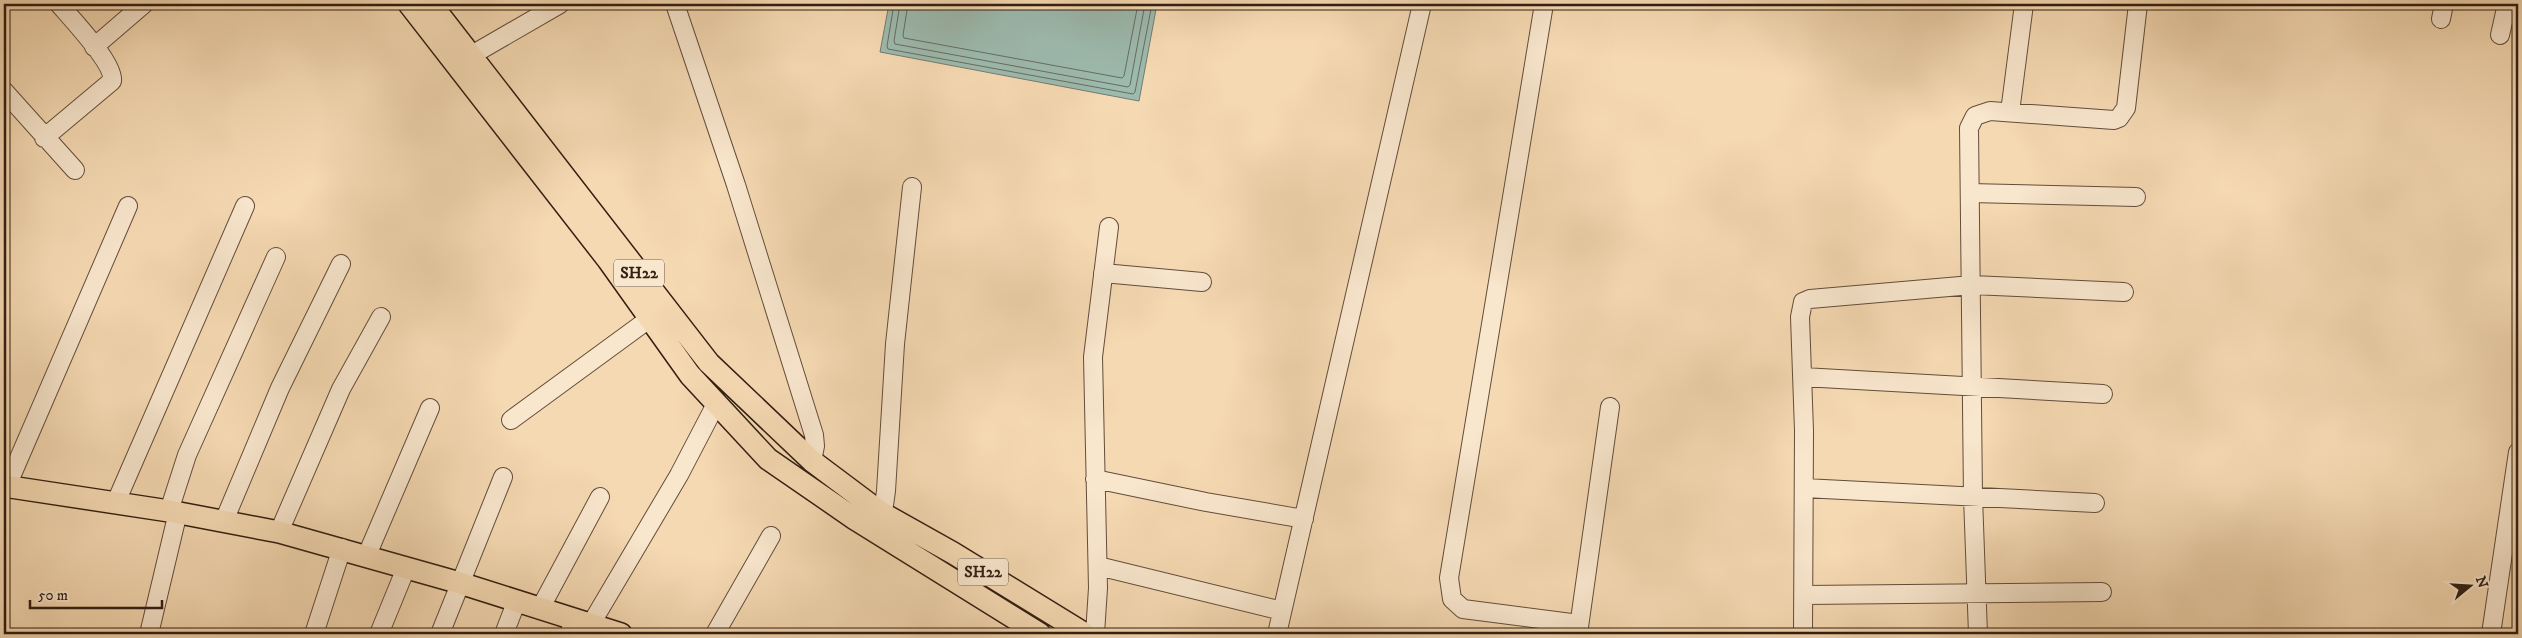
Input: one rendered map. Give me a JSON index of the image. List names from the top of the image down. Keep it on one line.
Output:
{"streets":{"main road":["SH22"]},"scale_bar":"50 m","north":"right"}
